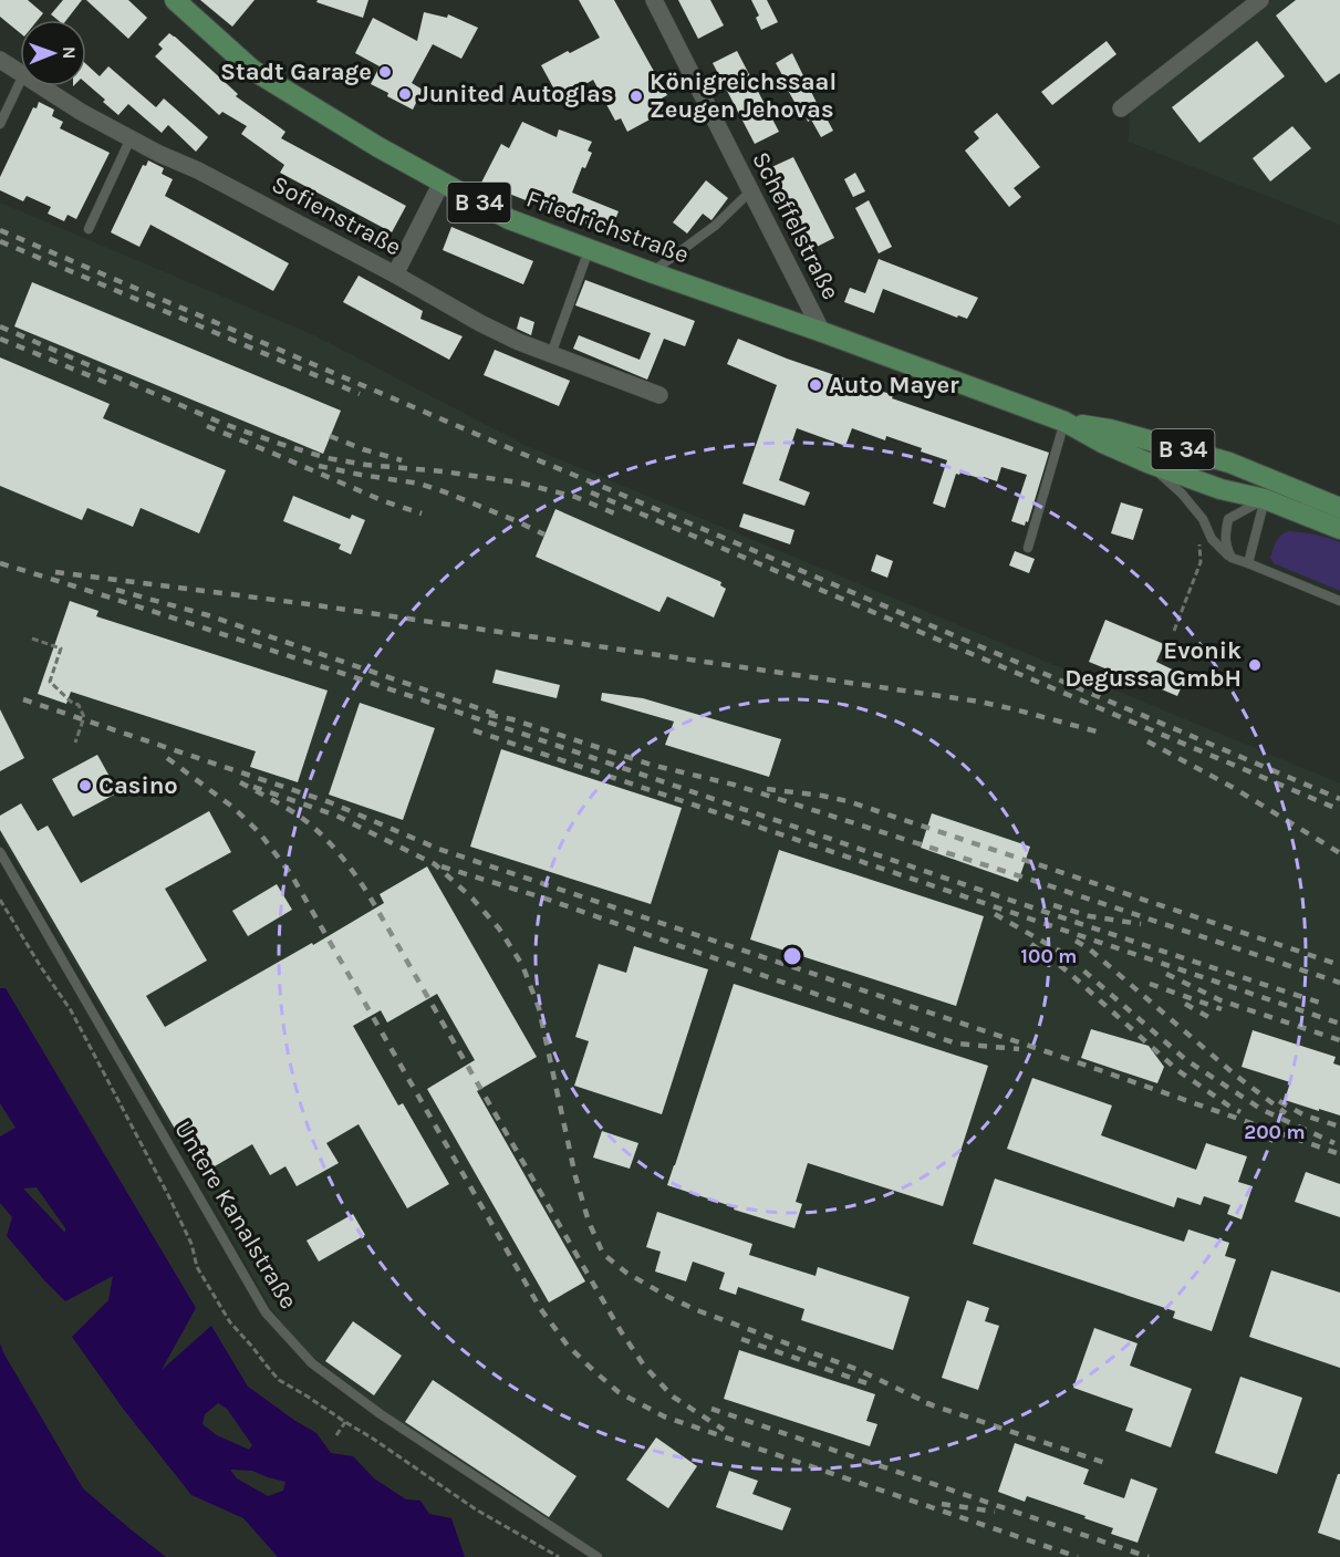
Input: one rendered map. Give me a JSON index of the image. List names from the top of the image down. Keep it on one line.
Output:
{"streets":{"main road":["B 34","Friedrichstraße"],"street":["Sofienstraße","Scheffelstraße"],"lane":["Untere Kanalstraße"]},"crossings":[["B 34","Friedrichstraße"],["Scheffelstraße","Friedrichstraße"]],"places":["Stadt Garage","Junited Autoglas","Königreichssaal Zeugen Jehovas","Auto Mayer","Evonik Degussa GmbH","Casino"],"north":"right","rings":["100 m","200 m"]}
